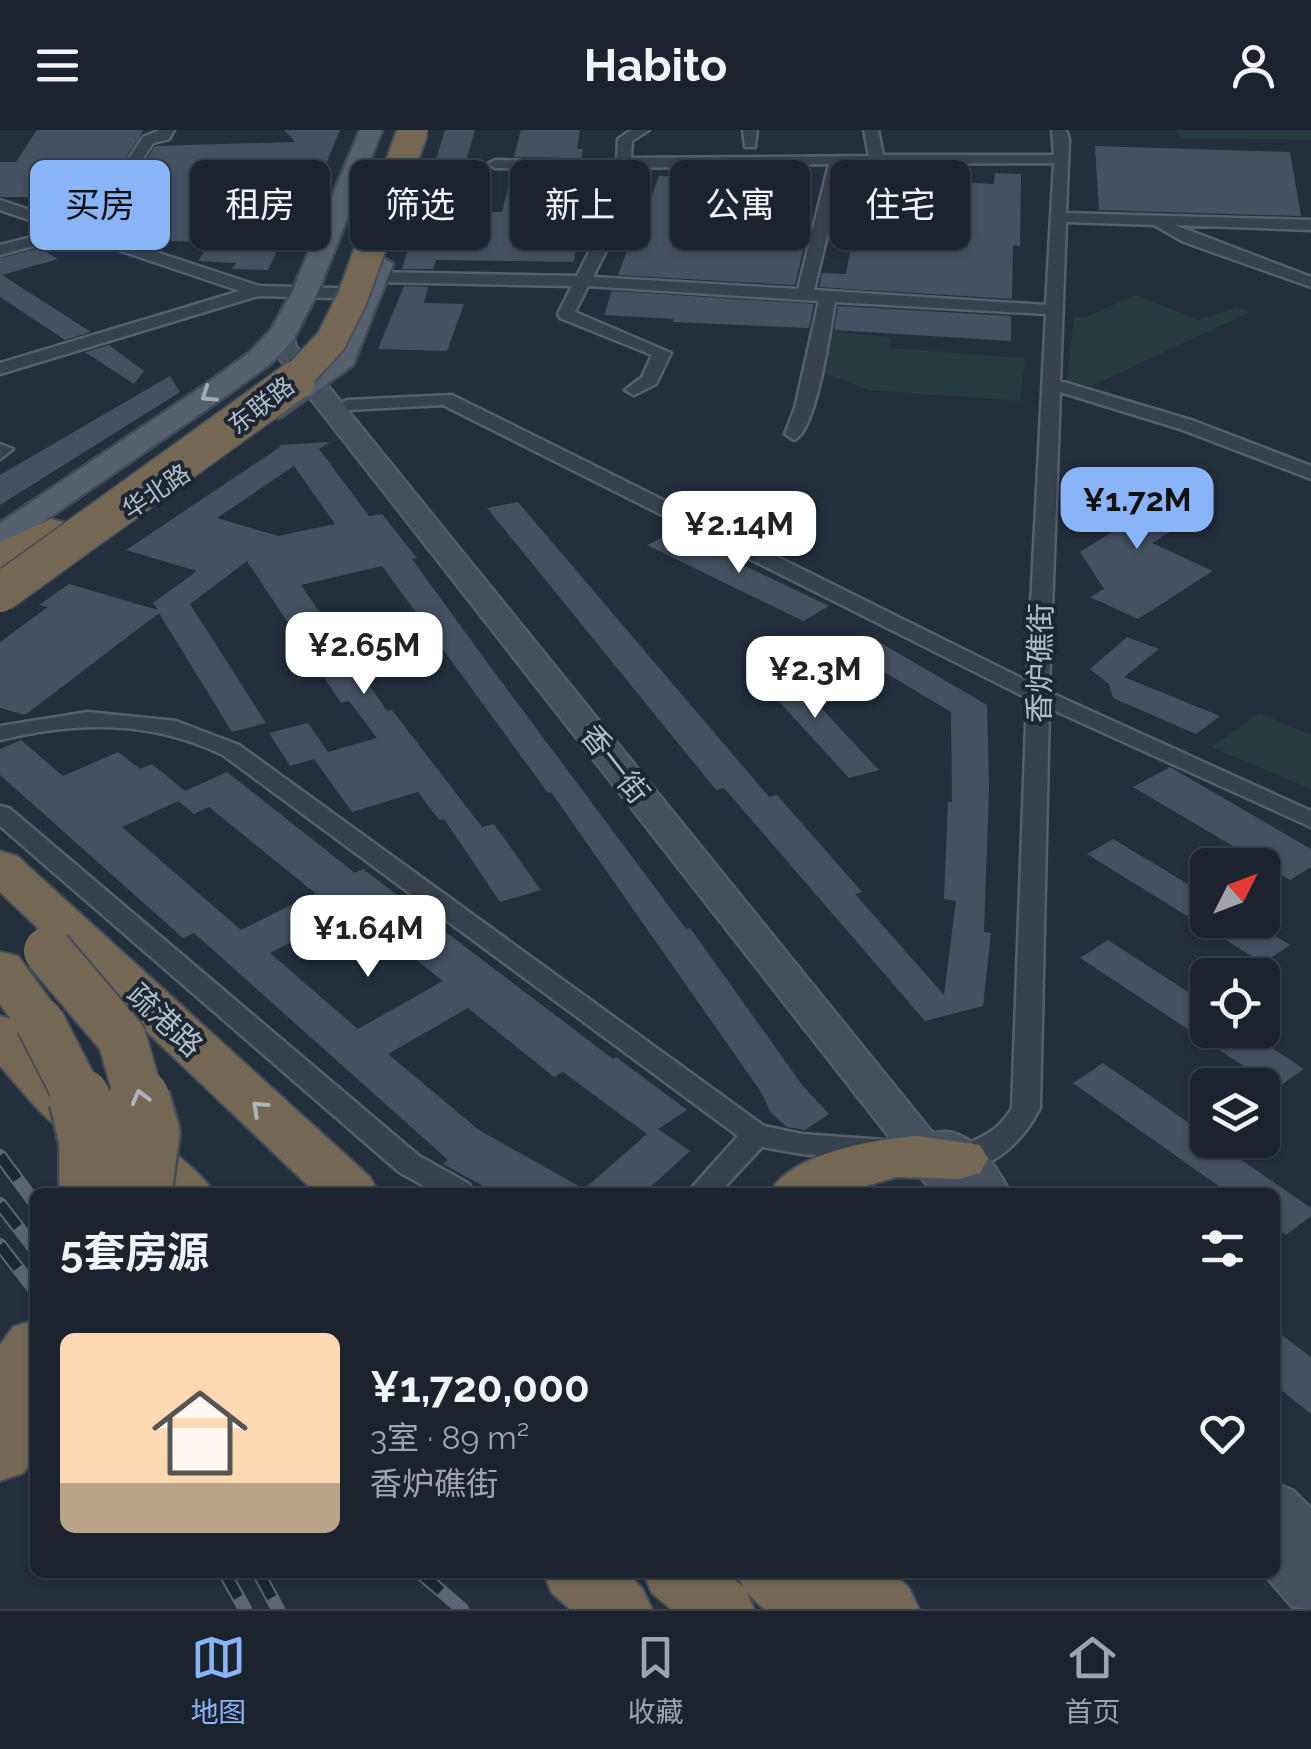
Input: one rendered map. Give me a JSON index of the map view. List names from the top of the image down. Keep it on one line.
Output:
{"streets":{"highway":["东联路","疏港路"],"main road":["华北路"],"street":["香炉礁街","香一街"]},"crossings":[["东联路","华北路"],["华北路","香一街"],["香炉礁街","香一街"]],"north":"top right","page":{"header":"Habito","chip":["买房","租房","筛选","新上","公寓","住宅"],"price":["¥1.72M","¥2.14M","¥2.65M","¥2.3M","¥1.64M"],"heading":"5套房源","list":[{"name":"¥1,720,000","note":"3室 · 89 m² · 香炉礁街"}],"tabs":["地图","收藏","首页"]}}
